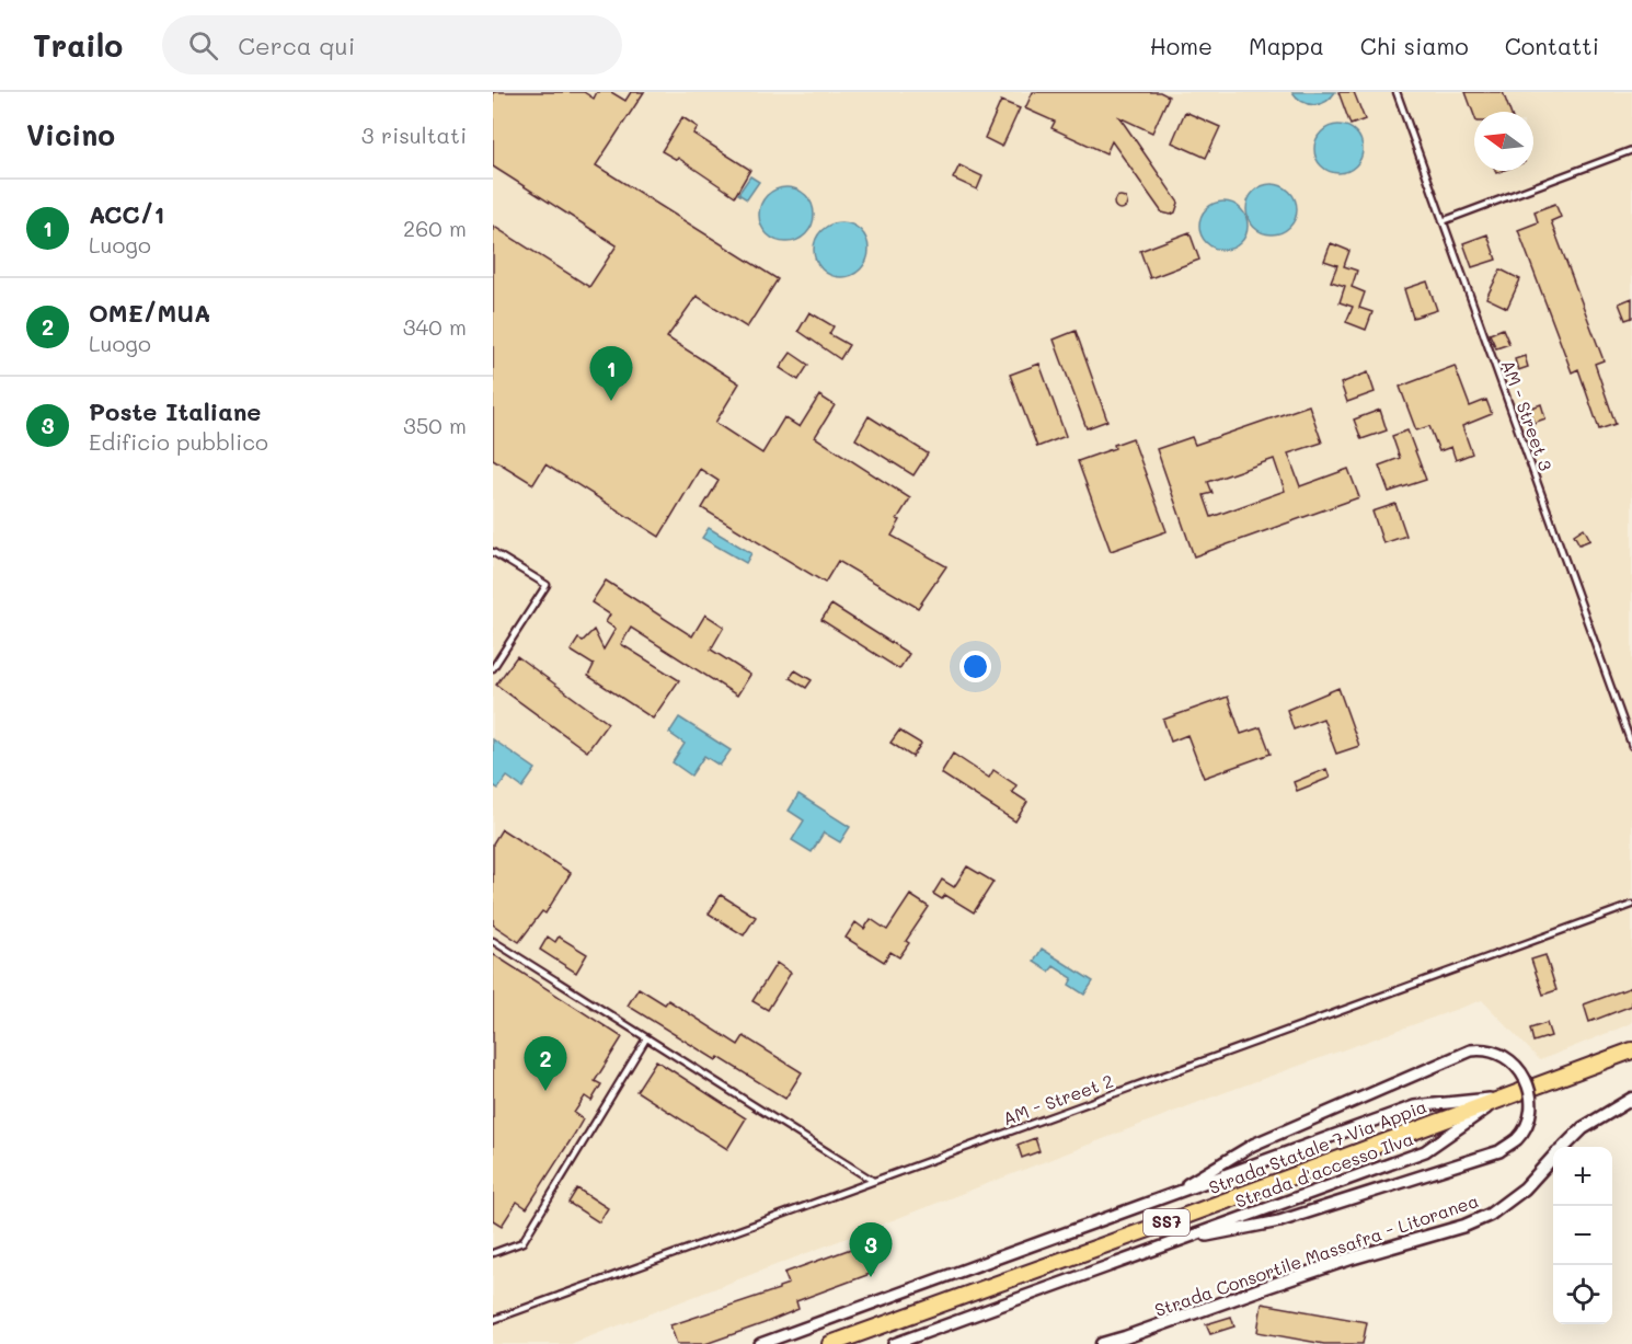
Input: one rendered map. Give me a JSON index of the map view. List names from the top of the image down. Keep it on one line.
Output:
{"streets":{"main road":["Strada Statale 7 Via Appia","SS7"],"street":["Strada d'accesso Ilva","Strada Consortile Massafra - Litoranea"],"lane":["AM - Street 3","AM - Street 2"]},"crossings":[["Strada Statale 7 Via Appia","Strada d'accesso Ilva"]],"north":"left","page":{"header":"Trailo","search":"Cerca qui","nav":["Home","Mappa","Chi siamo","Contatti"],"heading":["Vicino","3 risultati"],"list":[{"mark":"1","name":"ACC/1","note":"Luogo","value":"260 m"},{"mark":"2","name":"OME/MUA","note":"Luogo","value":"340 m"},{"mark":"3","name":"Poste Italiane","note":"Edificio pubblico","value":"350 m"}],"pins":["1","2","3"],"map_buttons":["+","−"]}}
